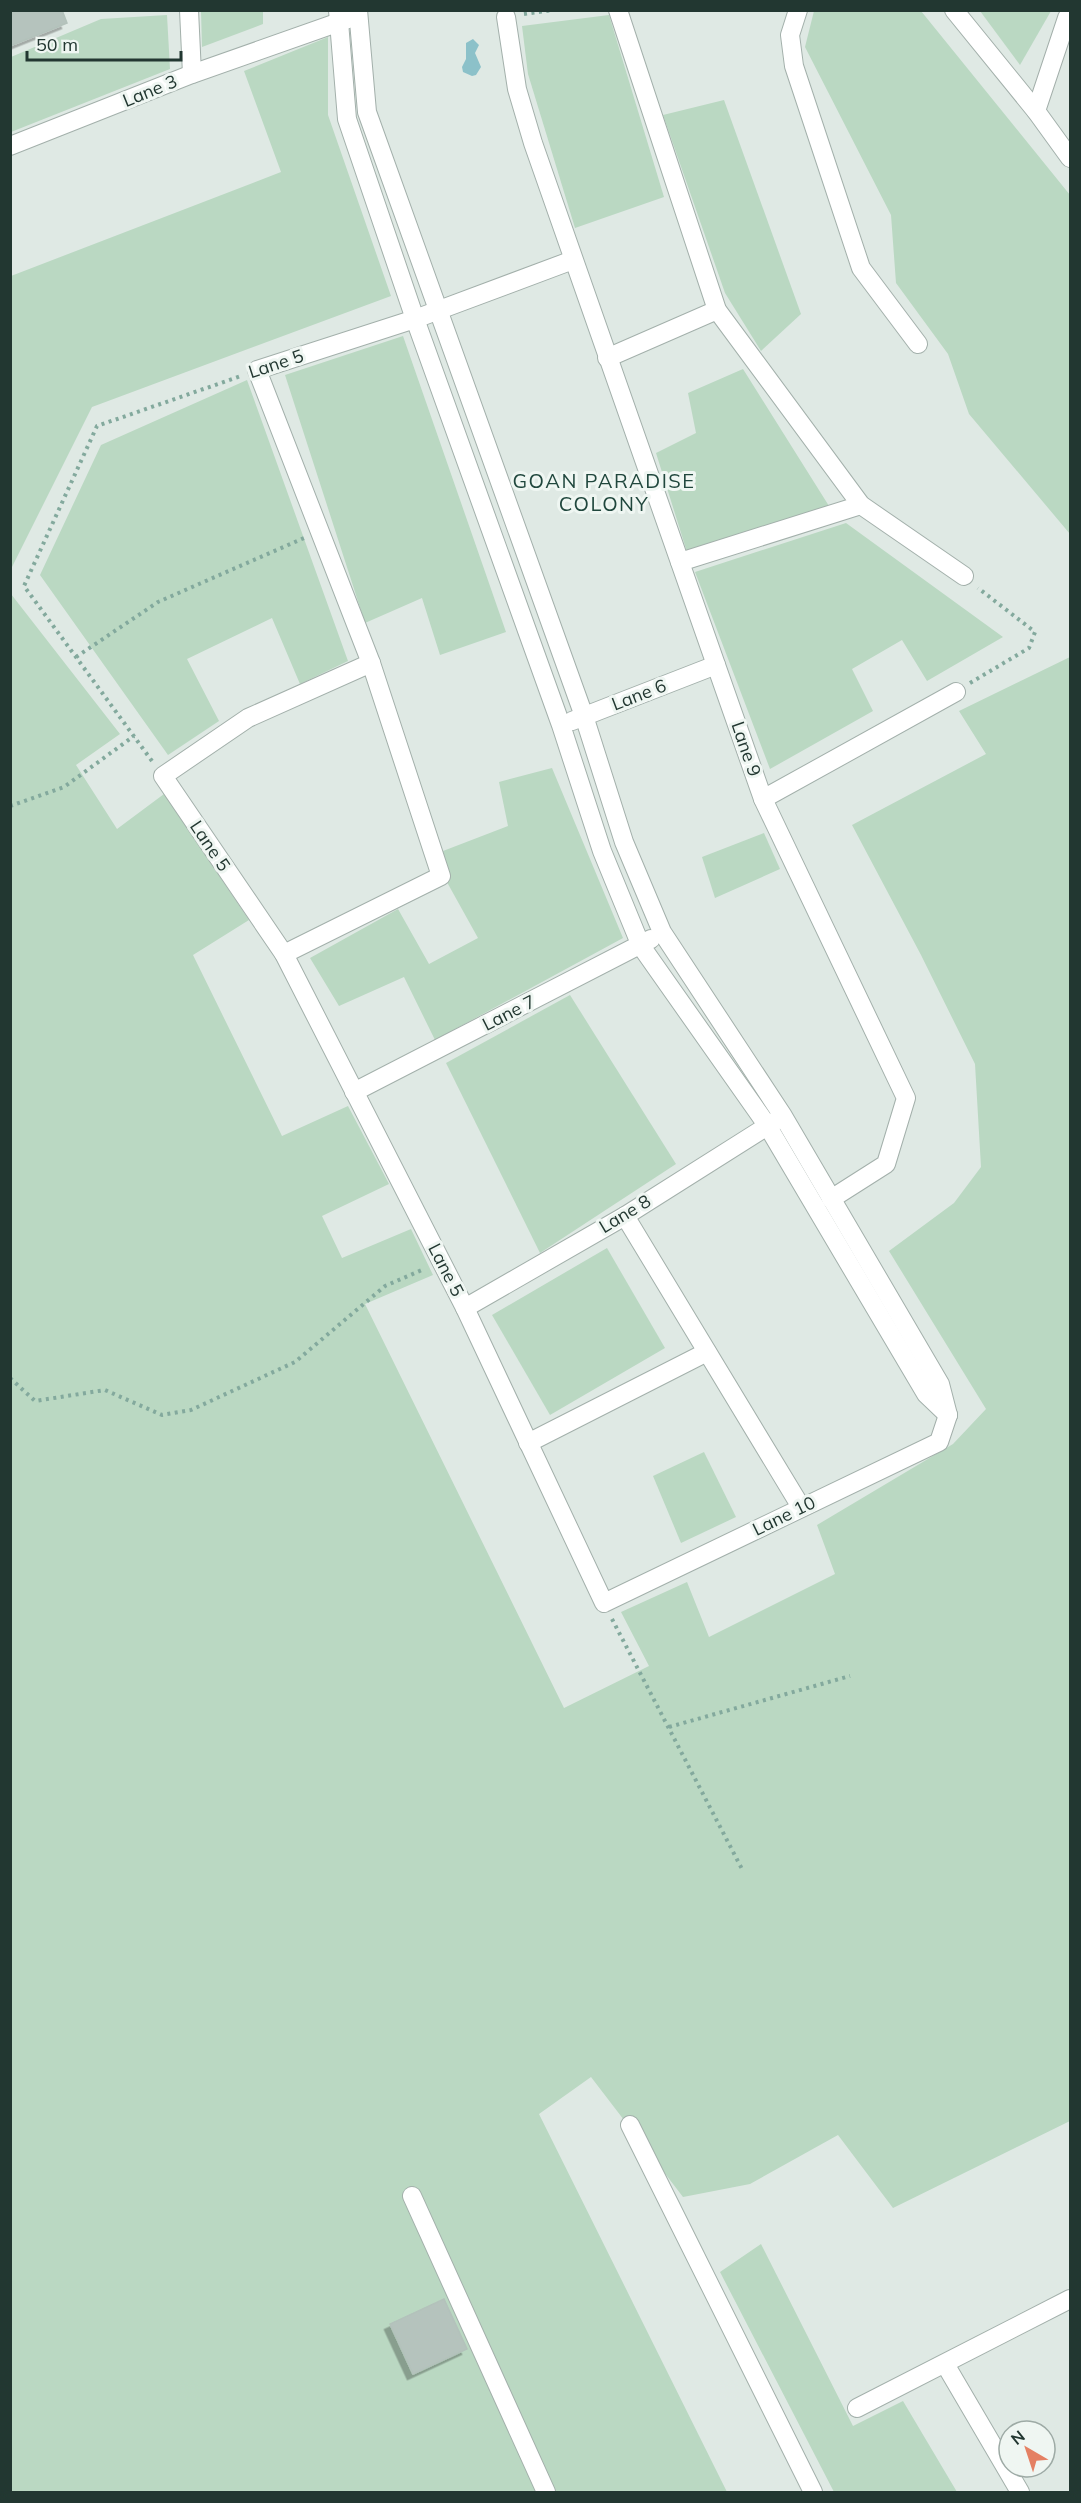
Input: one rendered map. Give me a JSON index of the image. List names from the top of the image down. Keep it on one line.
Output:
{"streets":{"street":["Lane 3","Lane 5","Lane 6","Lane 9","Lane 7","Lane 8","Lane 10"]},"crossings":[["Lane 5","Lane 7"],["Lane 5","Lane 8"],["Lane 5","Lane 10"],["Lane 6","Lane 9"]],"districts":["GOAN PARADISE COLONY"],"scale_bar":"50 m","north":"top left"}
